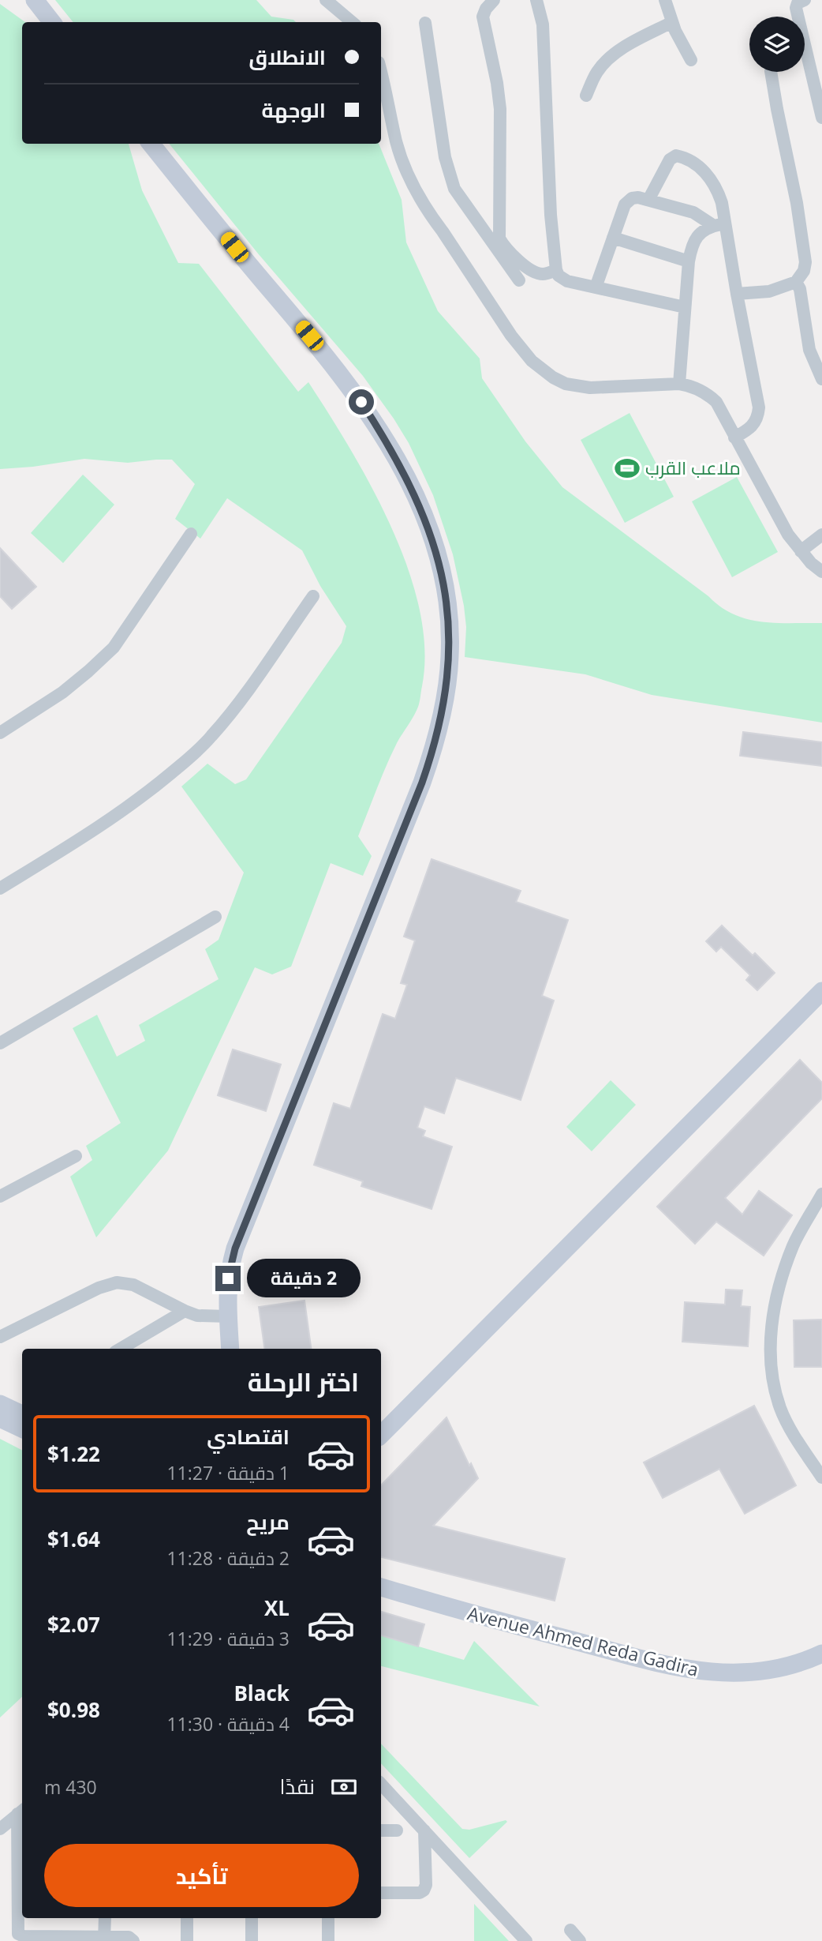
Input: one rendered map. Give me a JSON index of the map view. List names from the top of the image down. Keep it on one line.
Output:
{"streets":{"street":["Avenue Ahmed Reda Gadira"]},"places":{"sports":["ملاعب القرب"]},"page":{"banner":["الانطلاق","الوجهة"],"bubble":"2 دقيقة","heading":"اختر الرحلة","list":[{"name":"اقتصادي","note":"1 دقيقة · 11:27","value":"$1.22"},{"name":"مريح","note":"2 دقيقة · 11:28","value":"$1.64"},{"name":"XL","note":"3 دقيقة · 11:29","value":"$2.07"},{"name":"Black","note":"4 دقيقة · 11:30","value":"$0.98"}],"pay":["نقدًا","430 m"],"buttons":"تأكيد"}}
